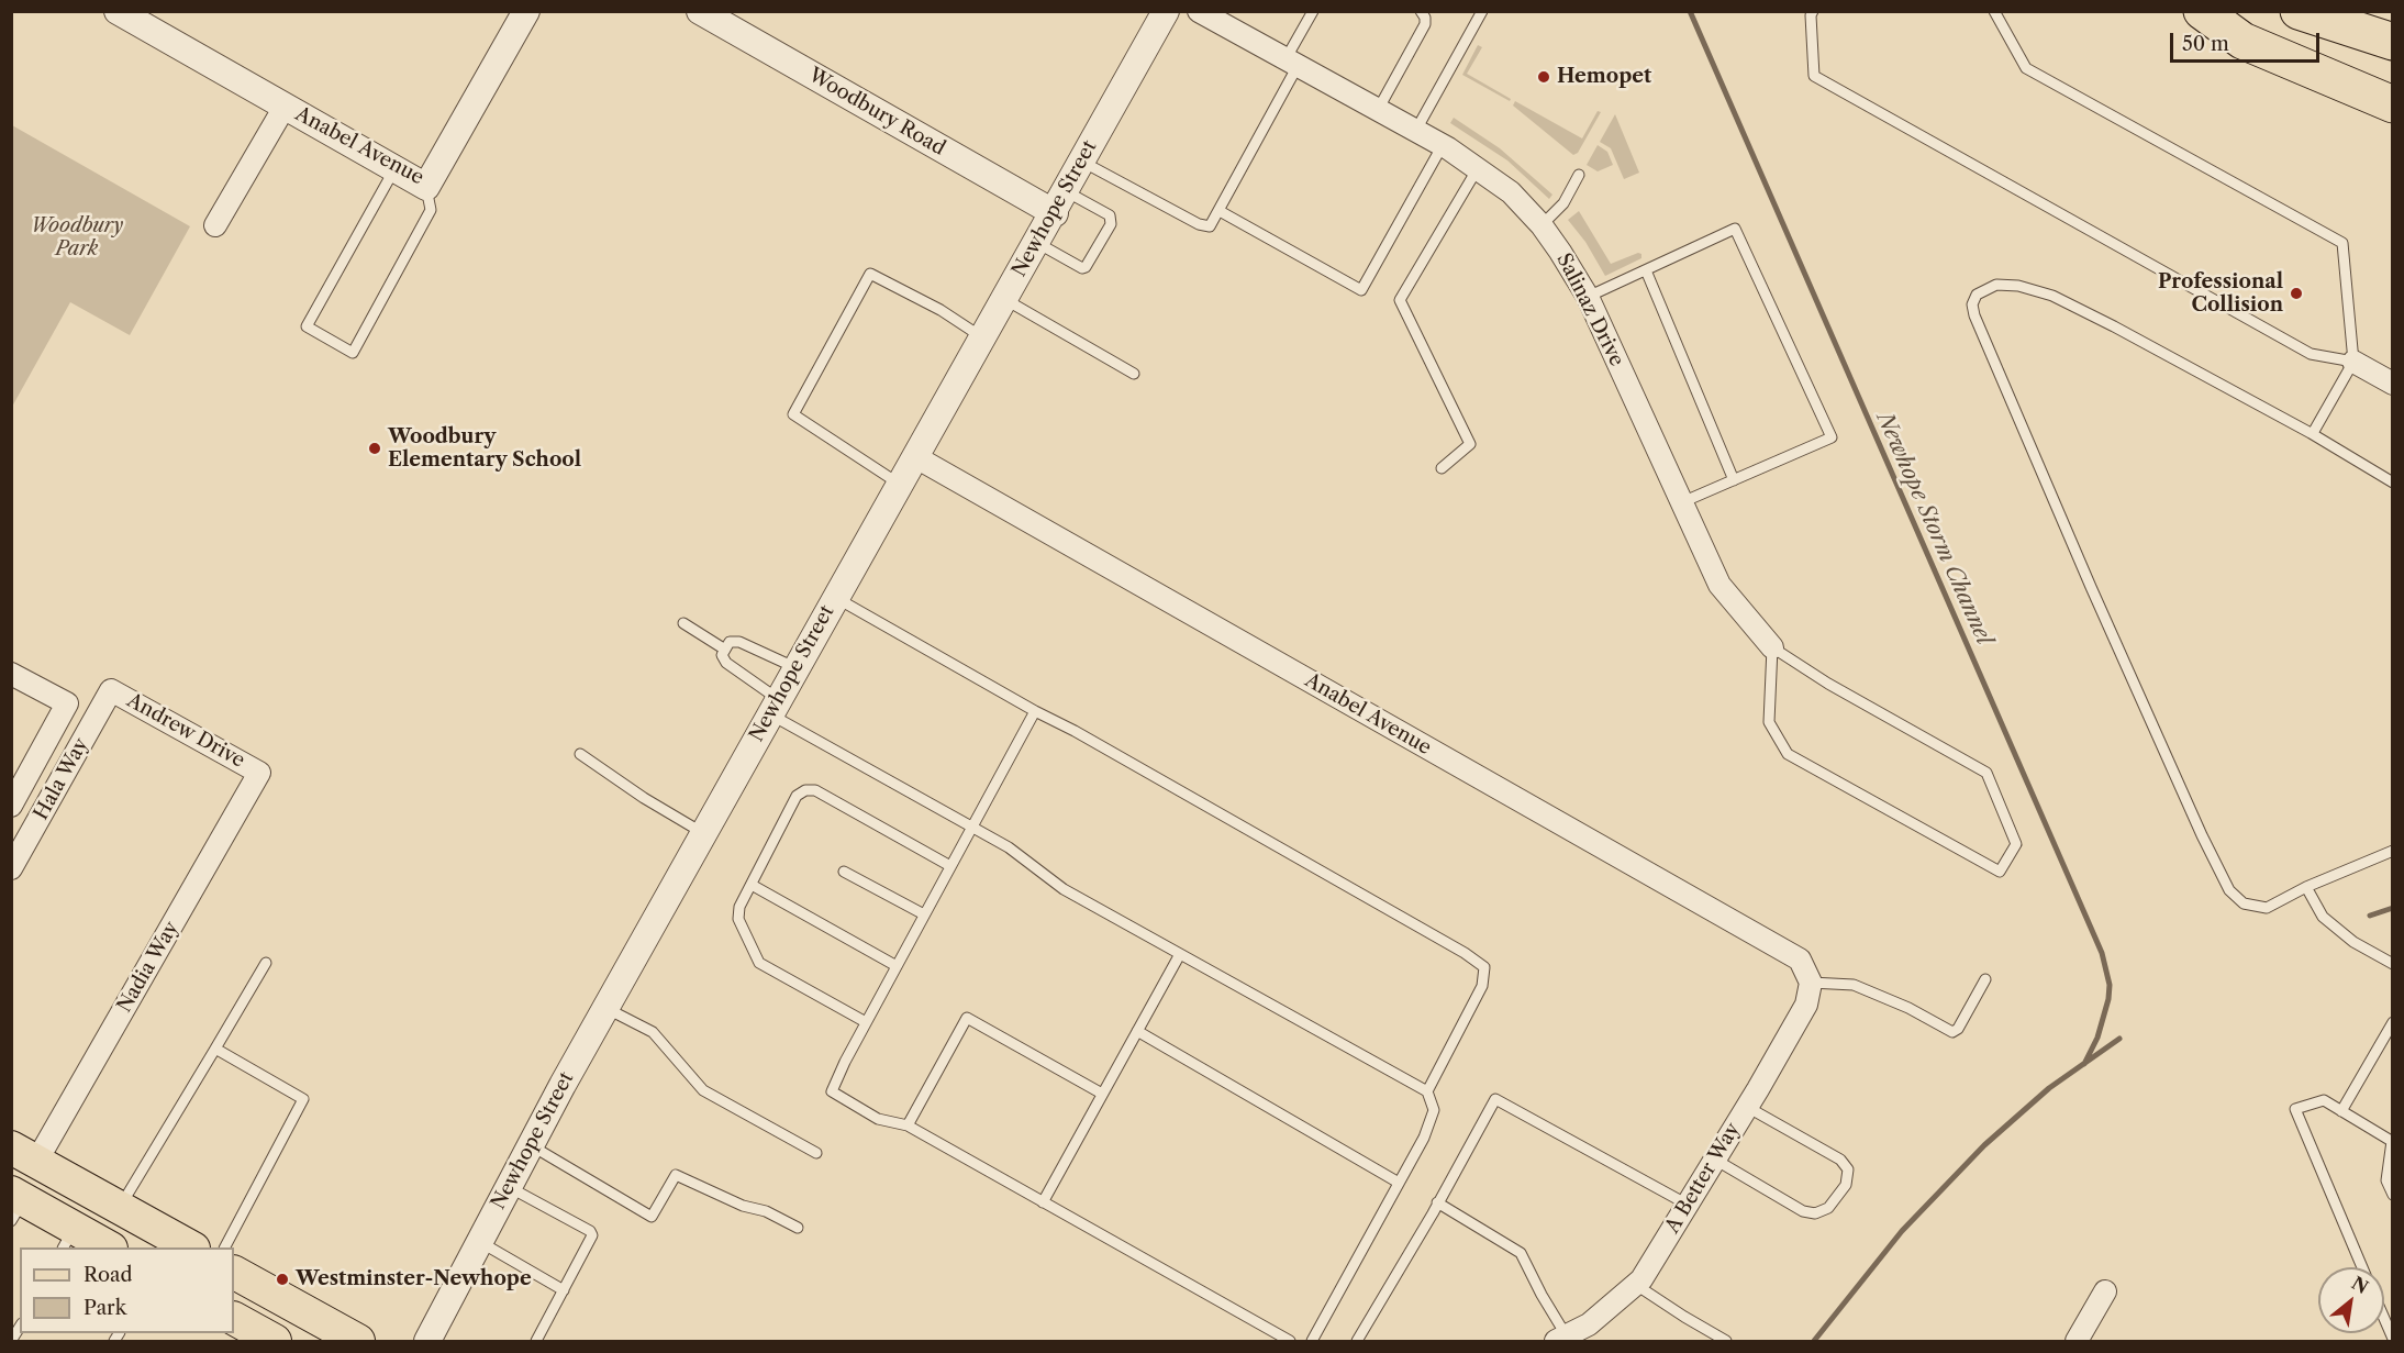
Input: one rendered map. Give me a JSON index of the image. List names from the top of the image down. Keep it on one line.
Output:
{"streets":{"street":["Woodbury Road","Anabel Avenue","Newhope Street","Salinaz Drive","Andrew Drive","Hala Way","Nadia Way","A Better Way"]},"crossings":[["Woodbury Road","Newhope Street"],["Anabel Avenue","Newhope Street"],["Anabel Avenue","A Better Way"],["Andrew Drive","Hala Way"],["Andrew Drive","Nadia Way"]],"water":["Newhope Storm Channel"],"parks":["Woodbury Park"],"places":["Hemopet","Professional Collision","Woodbury Elementary School","Westminster-Newhope"],"legend":["Road","Park"],"scale_bar":"50 m","north":"top right"}
